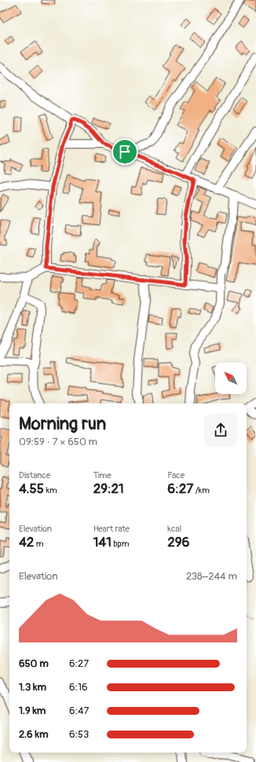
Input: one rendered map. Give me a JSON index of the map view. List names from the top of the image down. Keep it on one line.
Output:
{"north":"top left","page":{"heading":["Morning run","09:59 · 7 × 650 m"],"stats":[["Distance","4.55 km"],["Time","29:21"],["Pace","6:27 /km"],["Elevation","42 m"],["Heart rate","141 bpm"],["kcal","296"]],"chart":["Elevation","238–244 m"],"list":[{"name":"650 m","note":"6:27"},{"name":"1.3 km","note":"6:16"},{"name":"1.9 km","note":"6:47"},{"name":"2.6 km","note":"6:53"}]}}
